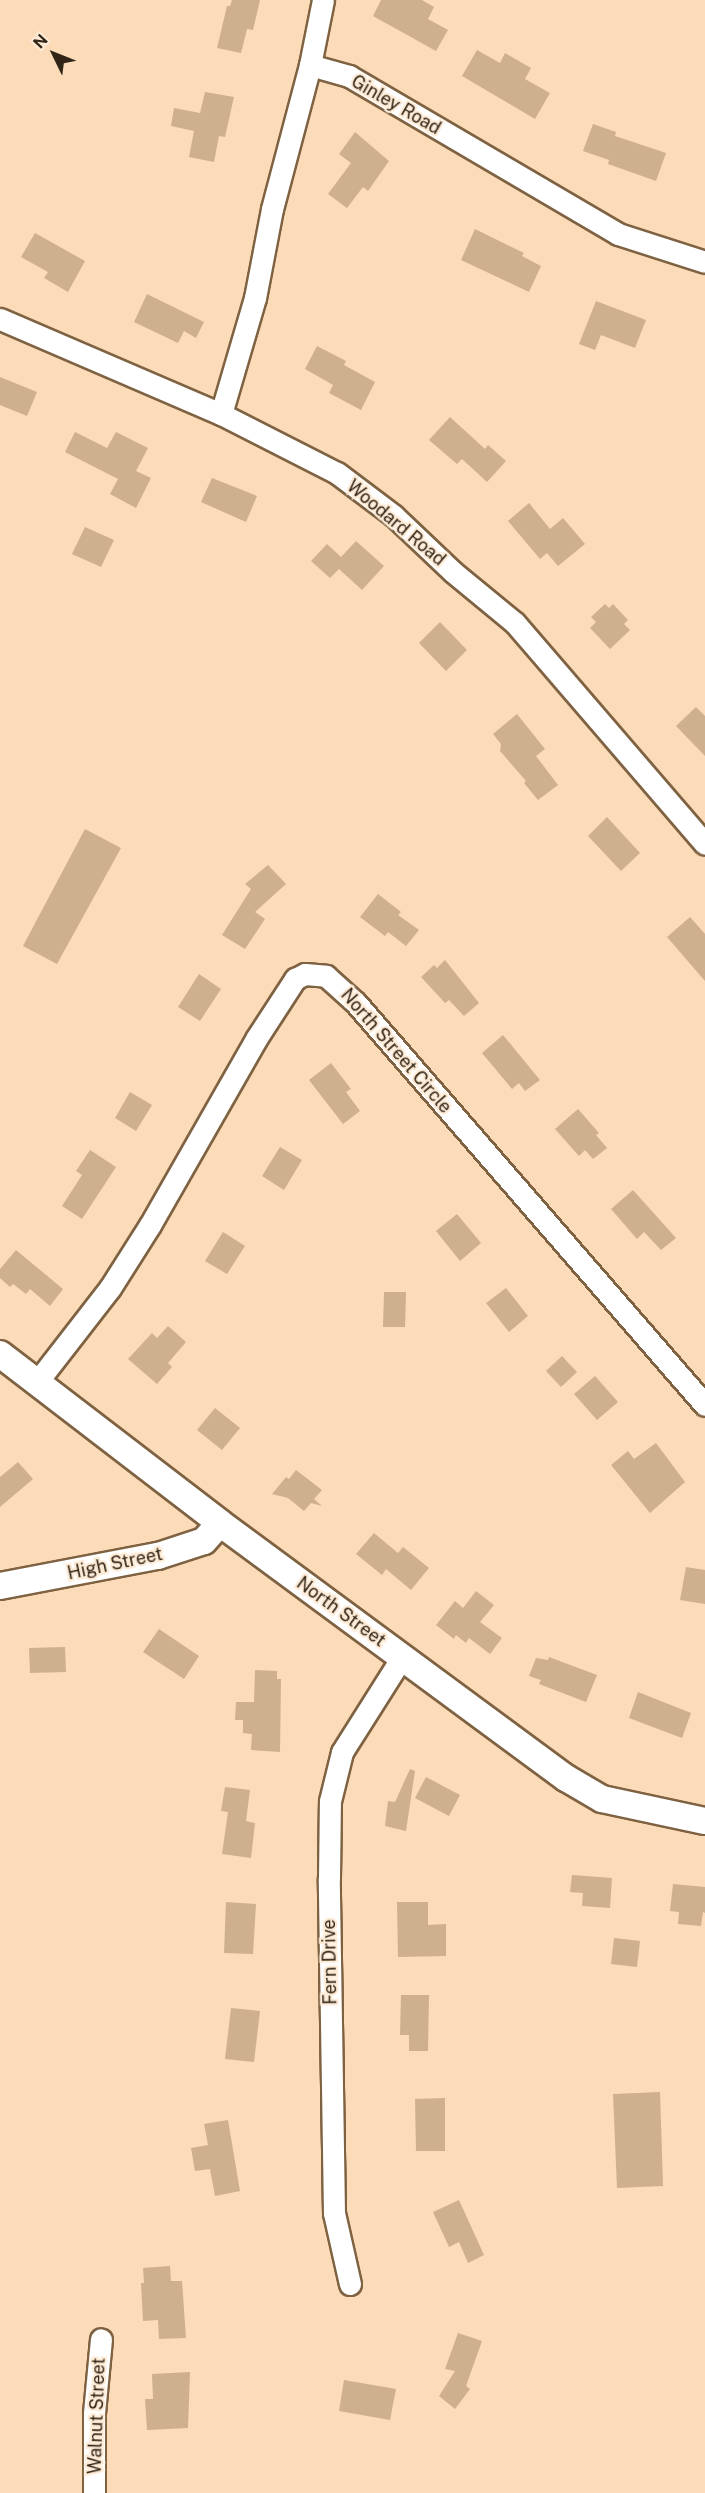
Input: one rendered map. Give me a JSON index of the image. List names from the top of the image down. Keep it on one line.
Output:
{"streets":{"street":["Ginley Road","Woodard Road","North Street Circle","High Street","North Street","Fern Drive","Walnut Street"]},"crossings":[["North Street Circle","North Street"],["High Street","North Street"],["North Street","Fern Drive"]],"north":"top left"}
